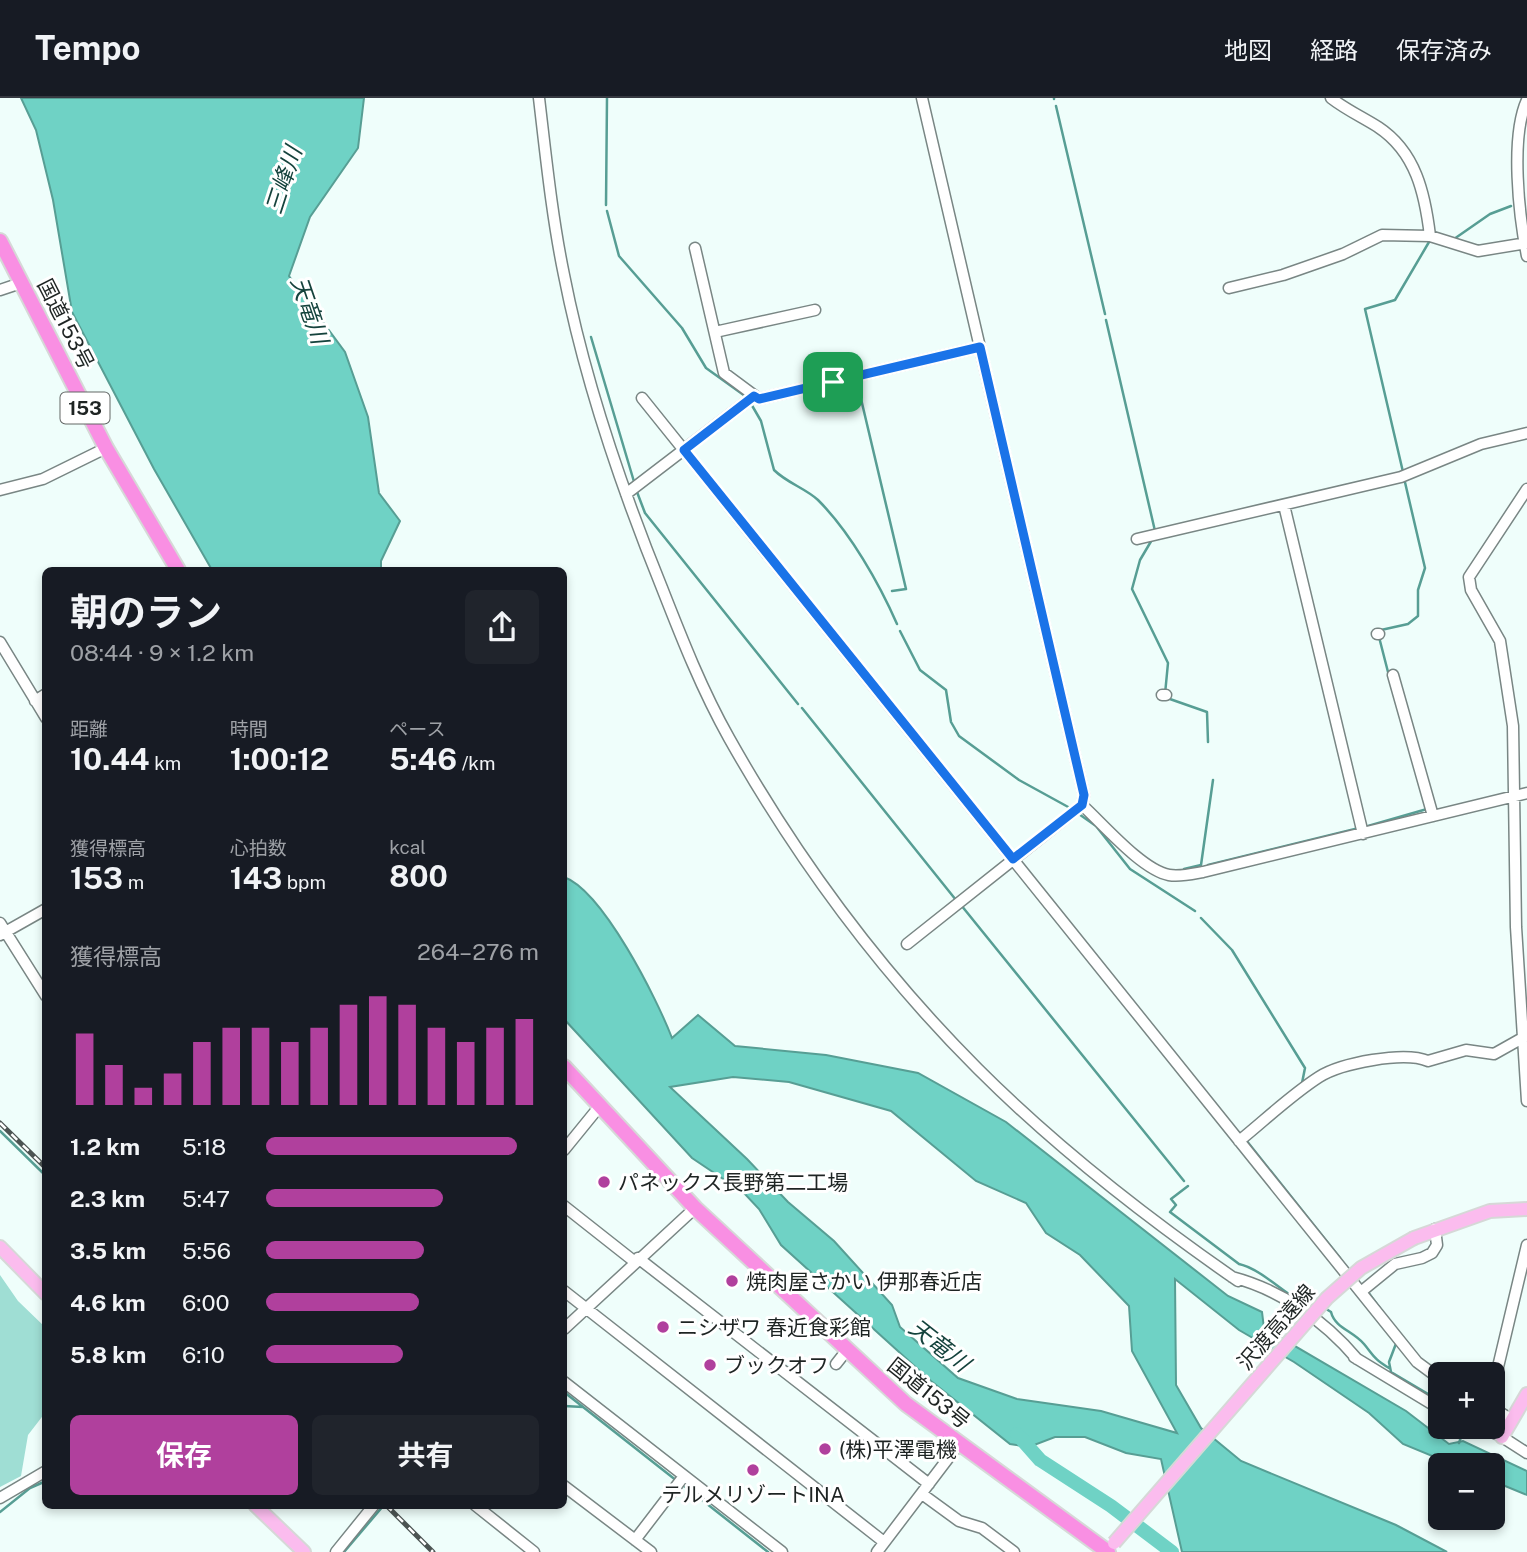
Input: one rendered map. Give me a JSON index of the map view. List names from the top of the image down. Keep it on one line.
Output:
{"streets":{"highway":["国道153号","153"],"main road":["沢渡高遠線"]},"crossings":[["国道153号","沢渡高遠線"]],"water":["三峰川","天竜川"],"places":["パネックス長野第二工場","焼肉屋さかい 伊那春近店","ニシザワ 春近食彩館","ブックオフ","(株)平澤電機","テルメリゾートINA"],"page":{"header":"Tempo","nav":["地図","経路","保存済み"],"heading":["朝のラン","08:44 · 9 × 1.2 km"],"stats":[["距離","10.44 km"],["時間","1:00:12"],["ペース","5:46 /km"],["獲得標高","153 m"],["心拍数","143 bpm"],["kcal","800"]],"chart":["獲得標高","264–276 m"],"list":[{"name":"1.2 km","note":"5:18"},{"name":"2.3 km","note":"5:47"},{"name":"3.5 km","note":"5:56"},{"name":"4.6 km","note":"6:00"},{"name":"5.8 km","note":"6:10"}],"map_buttons":["+","−"],"buttons":["保存","共有"]}}
